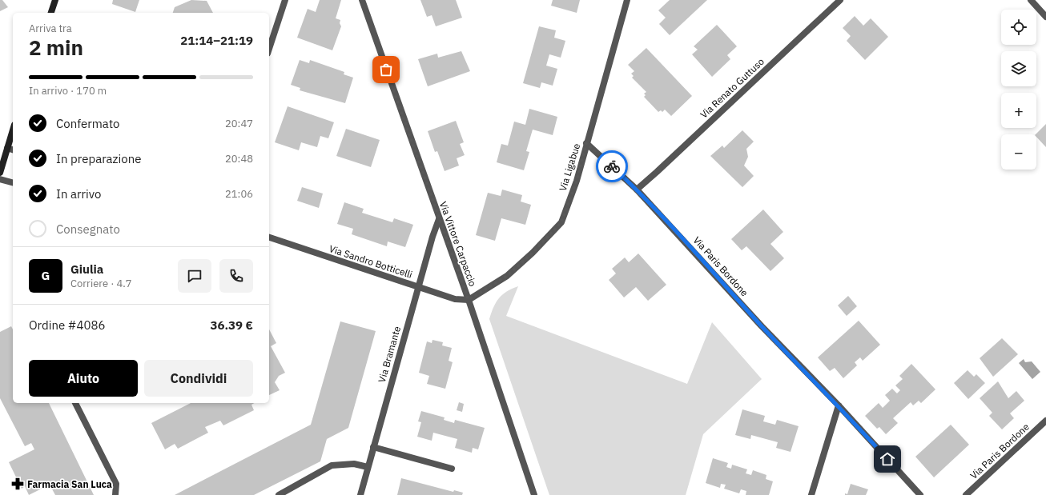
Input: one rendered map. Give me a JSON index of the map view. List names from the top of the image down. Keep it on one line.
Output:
{"streets":{"street":["Via Renato Guttuso","Via Ligabue","Via Vittore Carpaccio","Via Sandro Botticelli","Via Paris Bordone","Via Bramante"]},"crossings":[["Via Renato Guttuso","Via Paris Bordone"],["Via Ligabue","Via Vittore Carpaccio"],["Via Ligabue","Via Sandro Botticelli"],["Via Ligabue","Via Paris Bordone"],["Via Vittore Carpaccio","Via Sandro Botticelli"],["Via Vittore Carpaccio","Via Bramante"],["Via Sandro Botticelli","Via Bramante"]],"places":{"pharmacy":["Farmacia San Luca"]},"page":{"map_buttons":["+","−"],"heading":["2 min","Arriva tra","21:14–21:19"],"panel":["Giulia","Corriere · 4.7","Ordine #4086","36.39 €"],"bar":"In arrivo · 170 m","list":[["Confermato","20:47"],["In preparazione","20:48"],["In arrivo","21:06"],"Consegnato"],"round":"G","buttons":["Aiuto","Condividi"]}}
